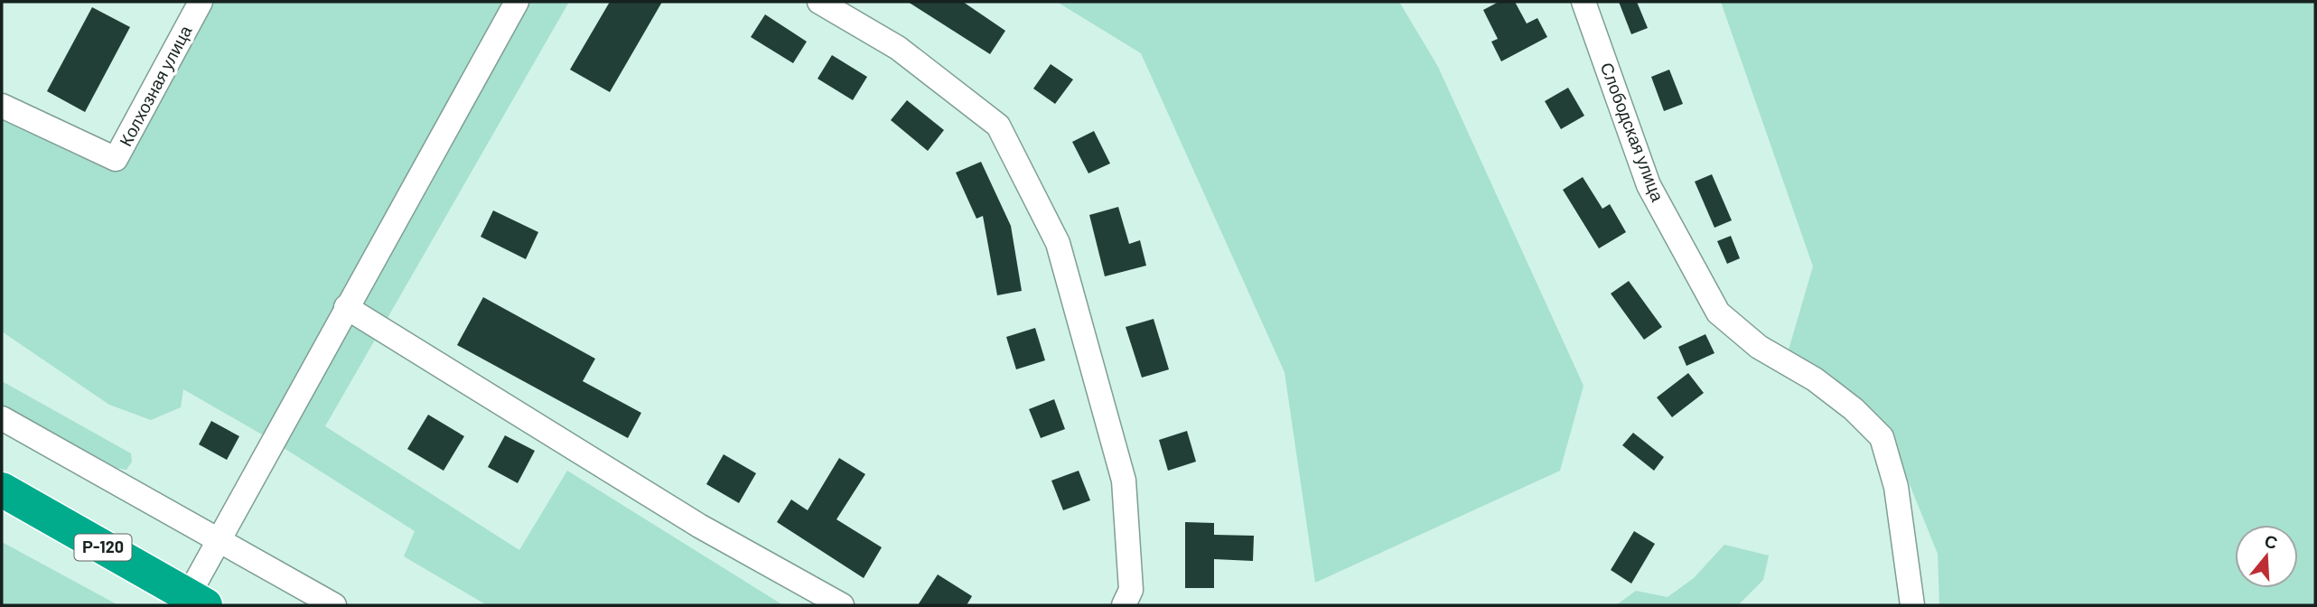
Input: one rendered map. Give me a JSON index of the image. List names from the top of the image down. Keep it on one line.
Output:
{"streets":{"highway":["Р-120"],"street":["Колхозная улица","Слободская улица"]},"north":"top"}
